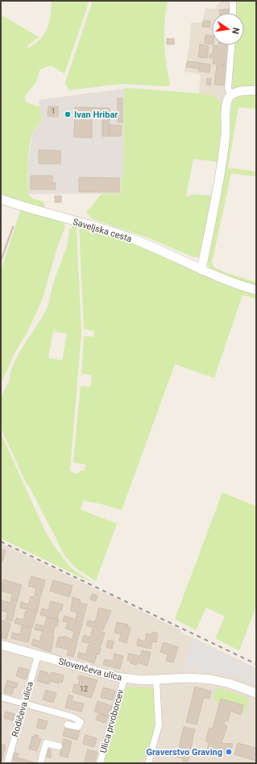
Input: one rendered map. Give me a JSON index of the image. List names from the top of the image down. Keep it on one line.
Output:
{"streets":{"street":["Saveljska cesta","Slovenčeva ulica","Rodičeva ulica","Ulica prvoborcev"]},"crossings":[["Slovenčeva ulica","Rodičeva ulica"],["Slovenčeva ulica","Ulica prvoborcev"]],"places":["Ivan Hribar","Graverstvo Graving"],"house_numbers":["1","12"],"north":"right"}
